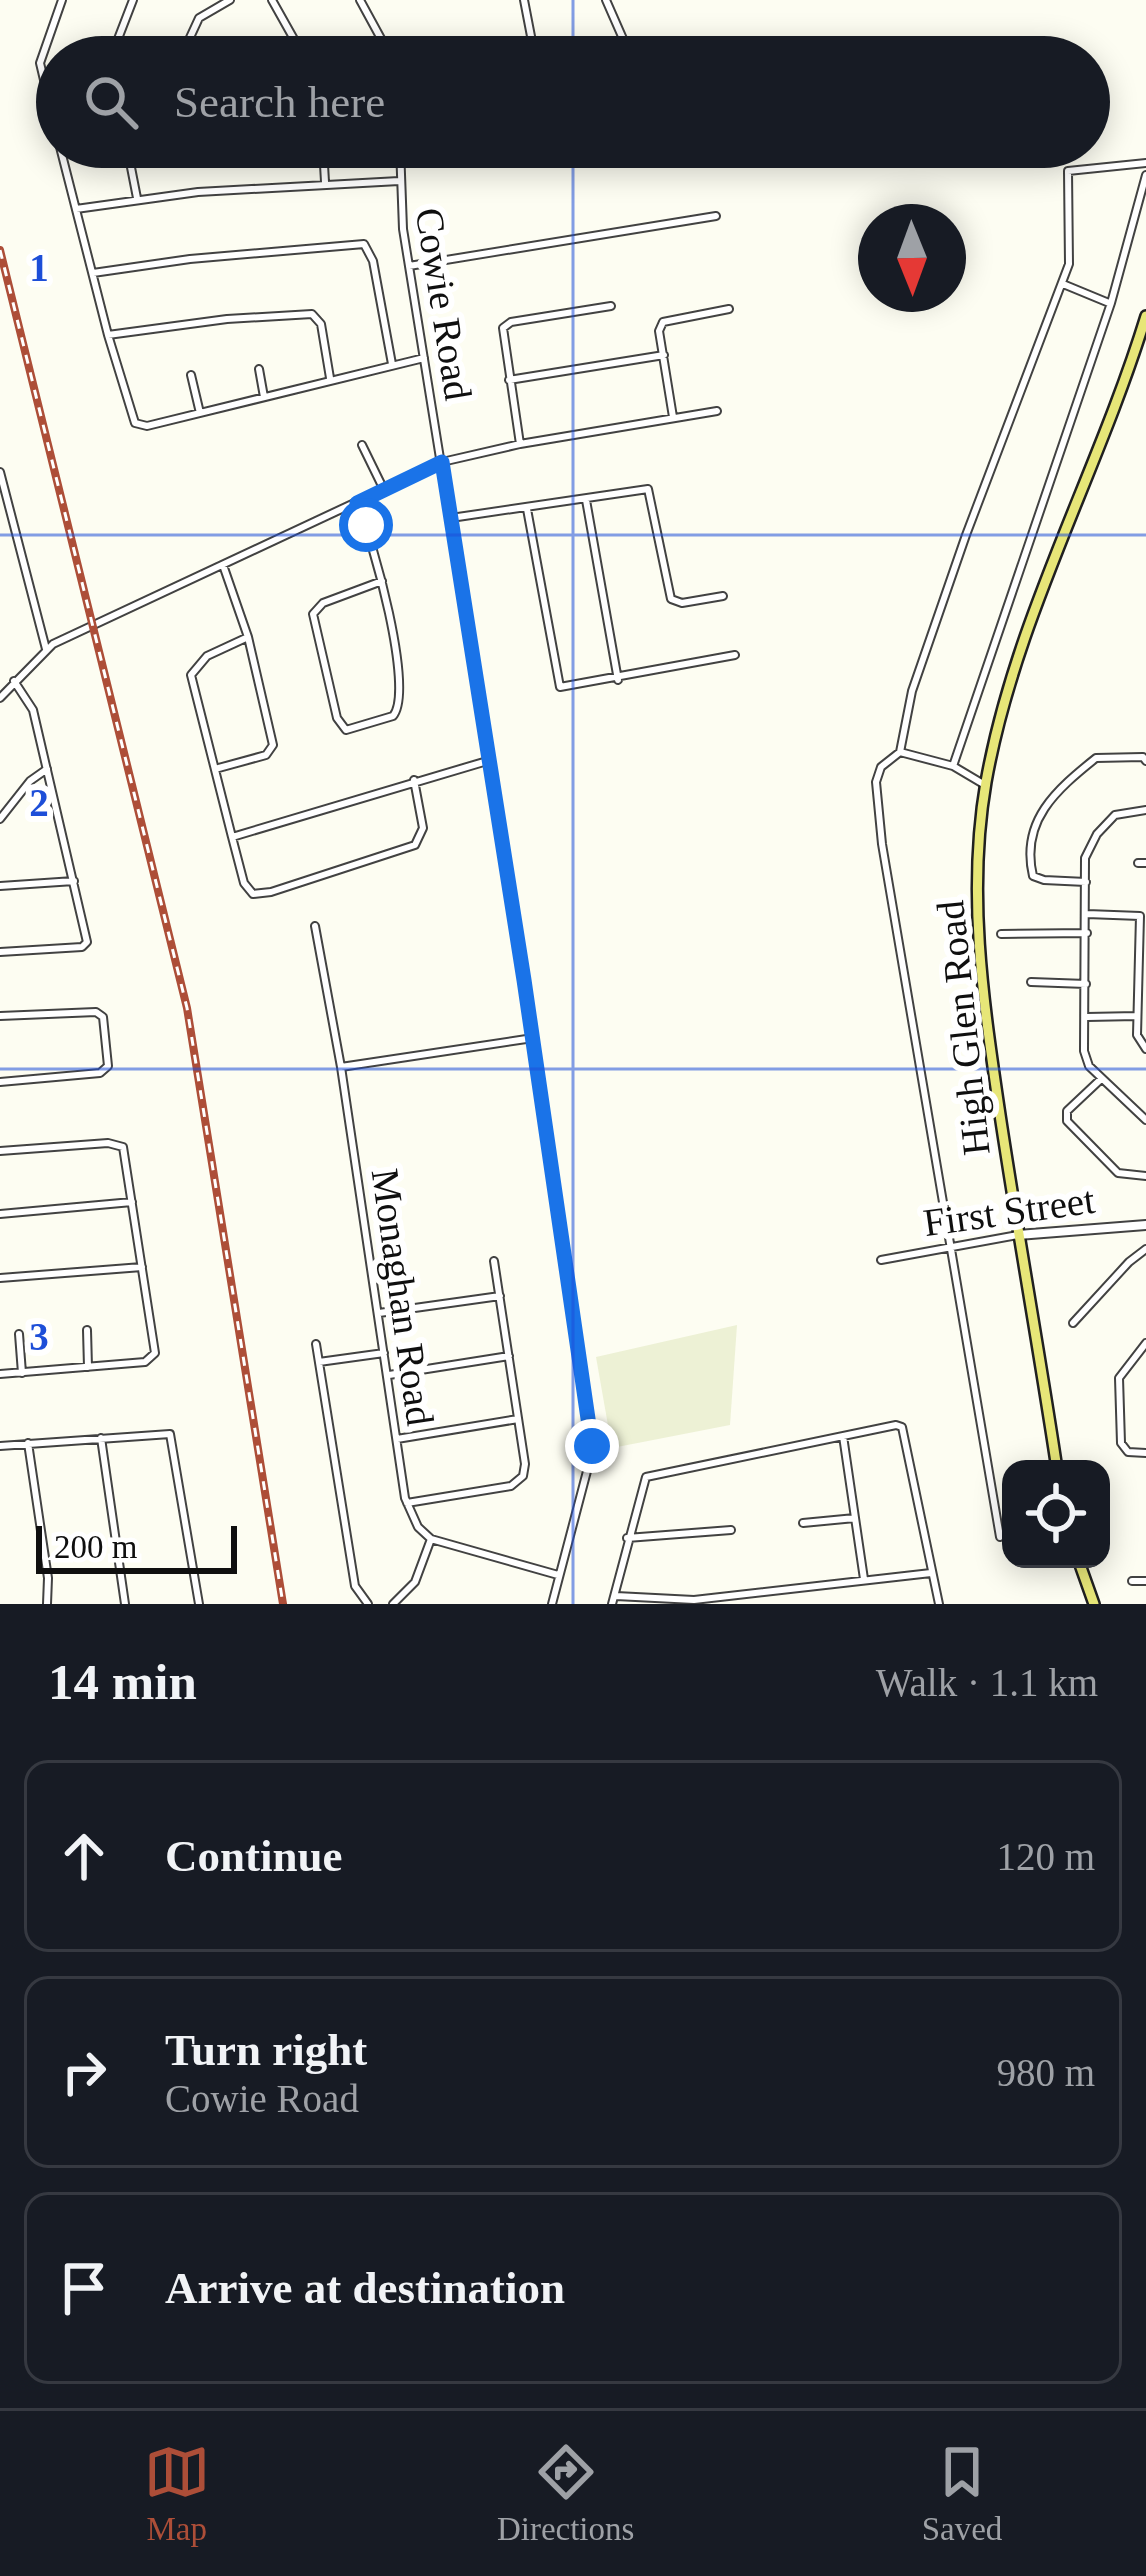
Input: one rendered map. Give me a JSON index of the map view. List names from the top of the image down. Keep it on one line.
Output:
{"streets":{"main road":["High Glen Road"],"street":["Cowie Road","First Street","Monaghan Road"]},"crossings":[["High Glen Road","First Street"]],"scale_bar":"200 m","north":"bottom","page":{"search":"Search here","scale":"200 m","heading":["14 min","Walk · 1.1 km"],"list":[["Continue","120 m"],["Turn right","Cowie Road","980 m"],"Arrive at destination"],"nav":["Map","Directions","Saved"]},"grid":{"rows":["1","2","3"]}}
